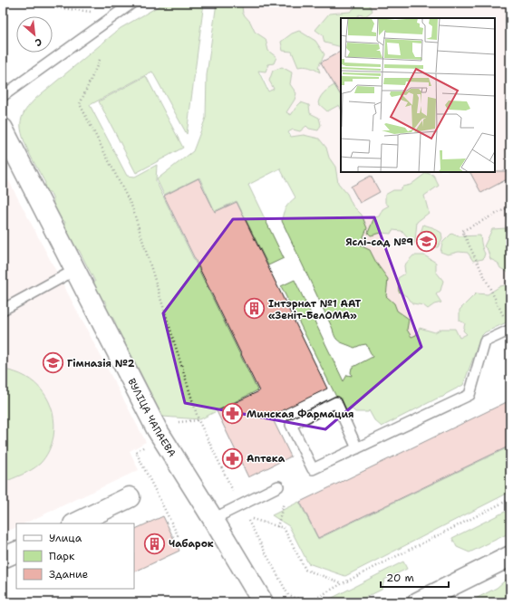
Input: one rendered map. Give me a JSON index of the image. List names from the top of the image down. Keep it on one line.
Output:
{"streets":{"street":["ВУЛІЦА ЧАПАЕВА"]},"places":{"school or university":["Яслі-сад №9","Гімназія №2"],"building":["Інтэрнат №1 ААТ «Зеніт-БелОМА»","Чабарок"],"pharmacy":["Минская Фармация","Аптека"]},"legend":["Улица","Парк","Здание"],"scale_bar":"20 m","north":"bottom right"}
